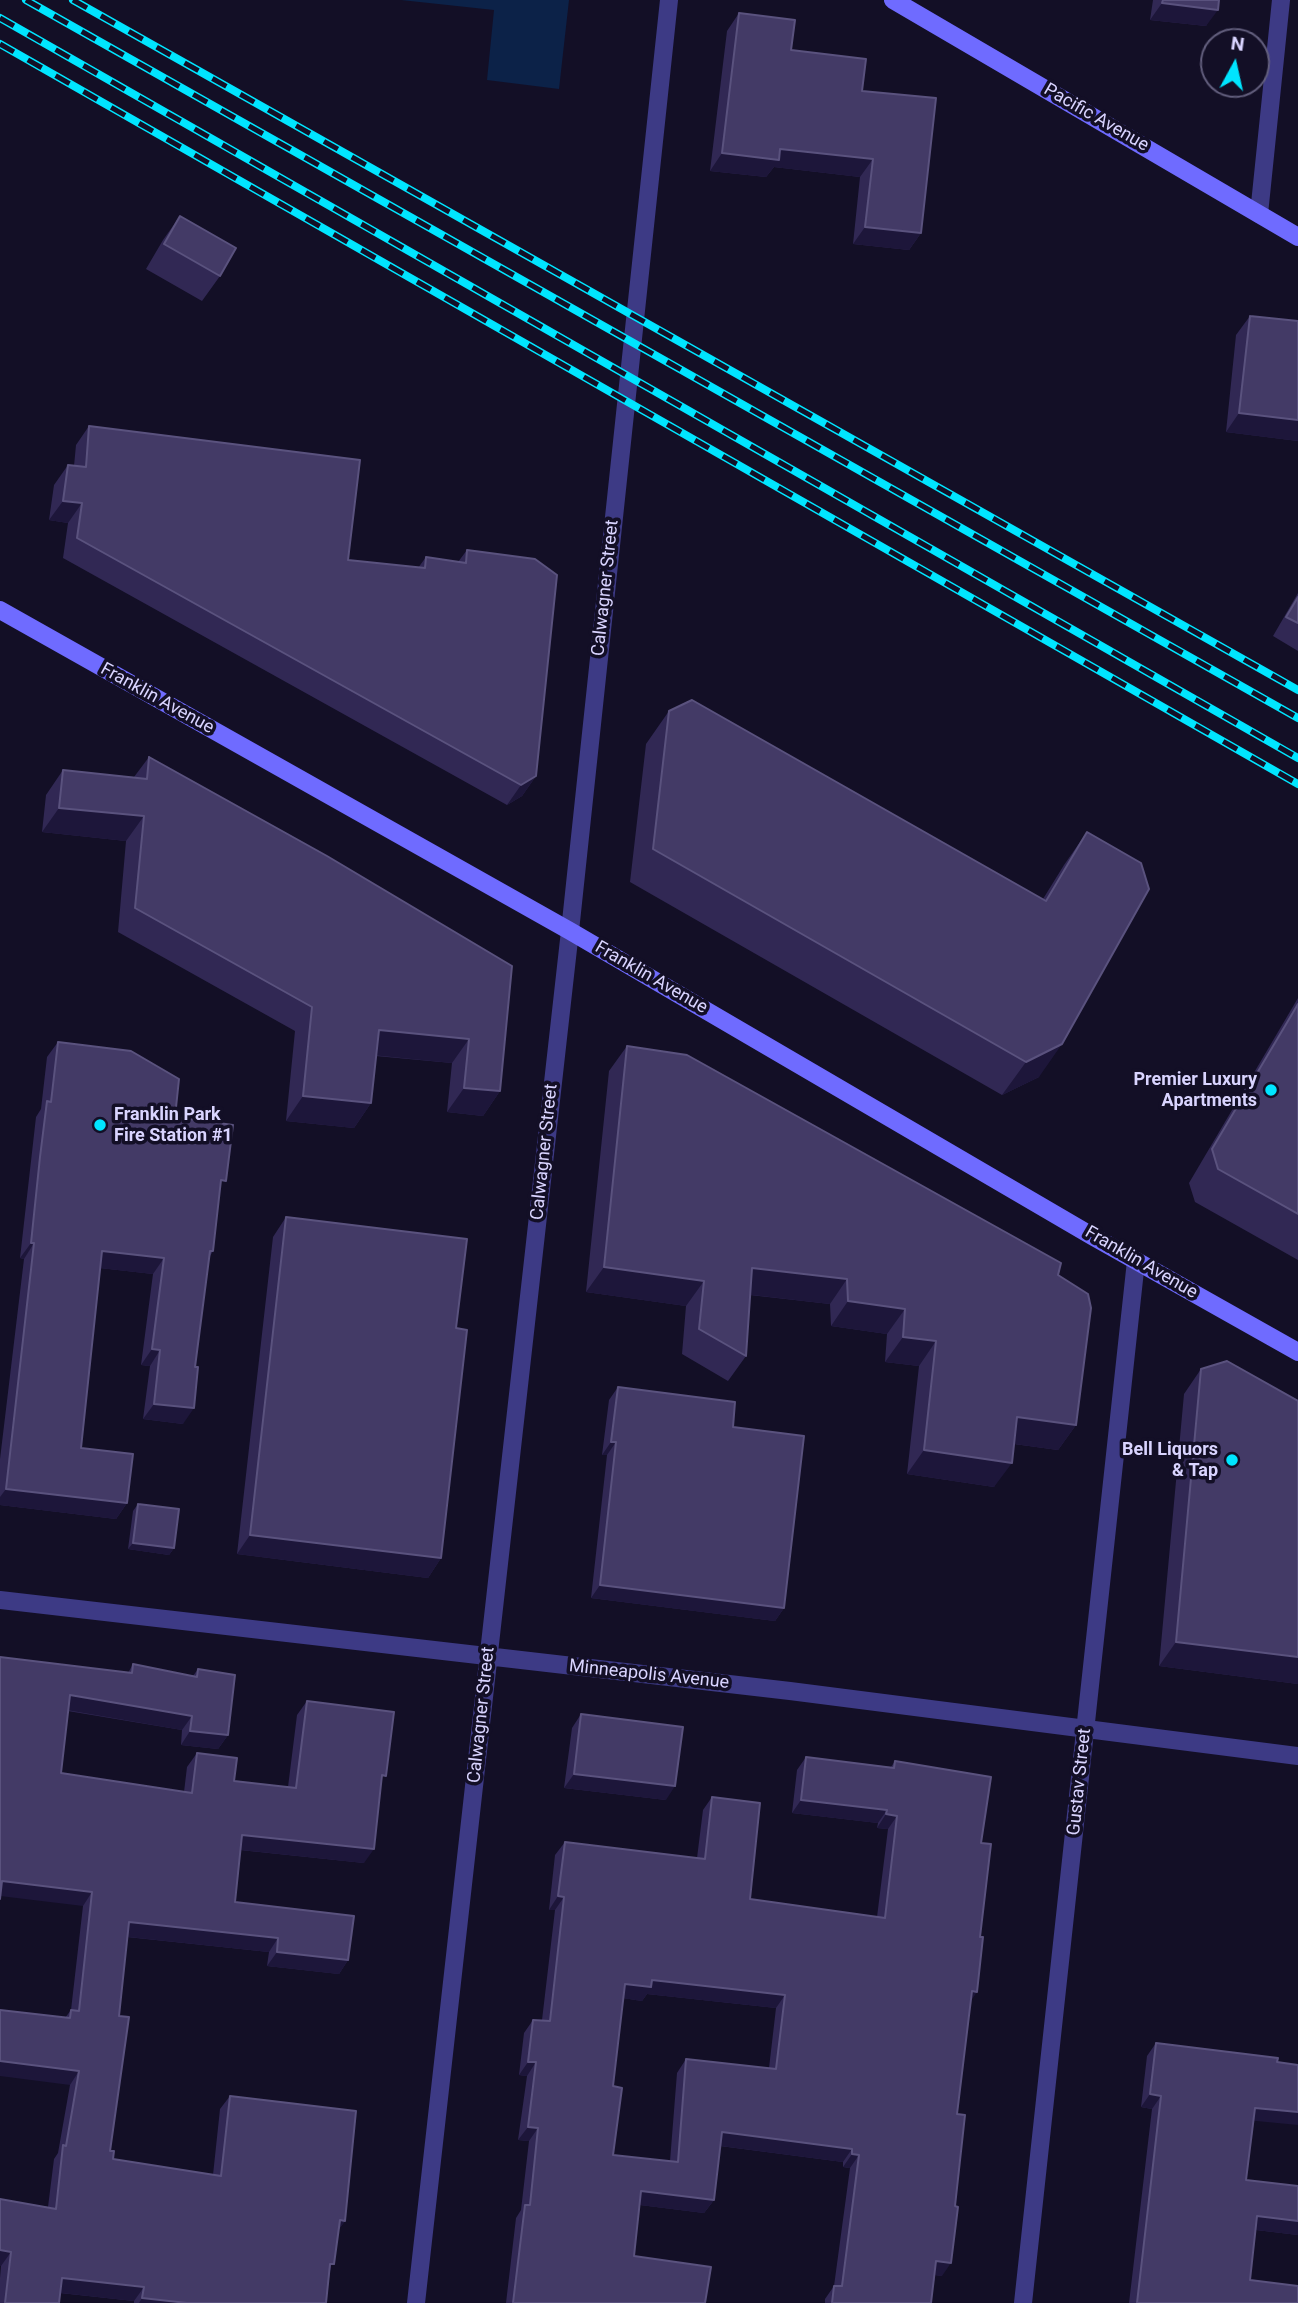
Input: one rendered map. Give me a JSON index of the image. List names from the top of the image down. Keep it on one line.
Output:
{"streets":{"main road":["Pacific Avenue","Franklin Avenue"],"street":["Calwagner Street","Minneapolis Avenue","Gustav Street"]},"crossings":[["Calwagner Street","Franklin Avenue"],["Calwagner Street","Minneapolis Avenue"],["Franklin Avenue","Gustav Street"],["Minneapolis Avenue","Gustav Street"]],"places":["Premier Luxury Apartments","Franklin Park Fire Station #1","Bell Liquors & Tap"],"north":"top"}
